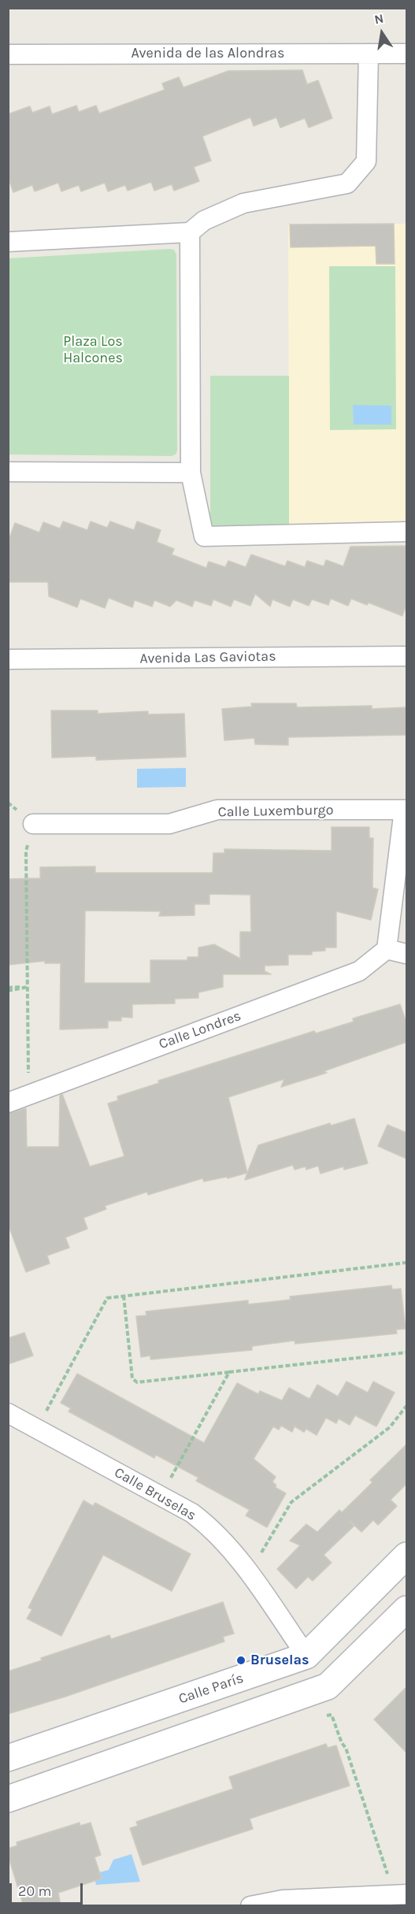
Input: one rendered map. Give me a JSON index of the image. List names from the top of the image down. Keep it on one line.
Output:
{"streets":{"main road":["Calle París"],"street":["Avenida de las Alondras","Avenida Las Gaviotas","Calle Luxemburgo","Calle Londres","Calle Bruselas"]},"crossings":[["Calle Bruselas","Calle París"]],"parks":["Plaza Los Halcones"],"places":["Bruselas"],"scale_bar":"20 m","north":"top"}
